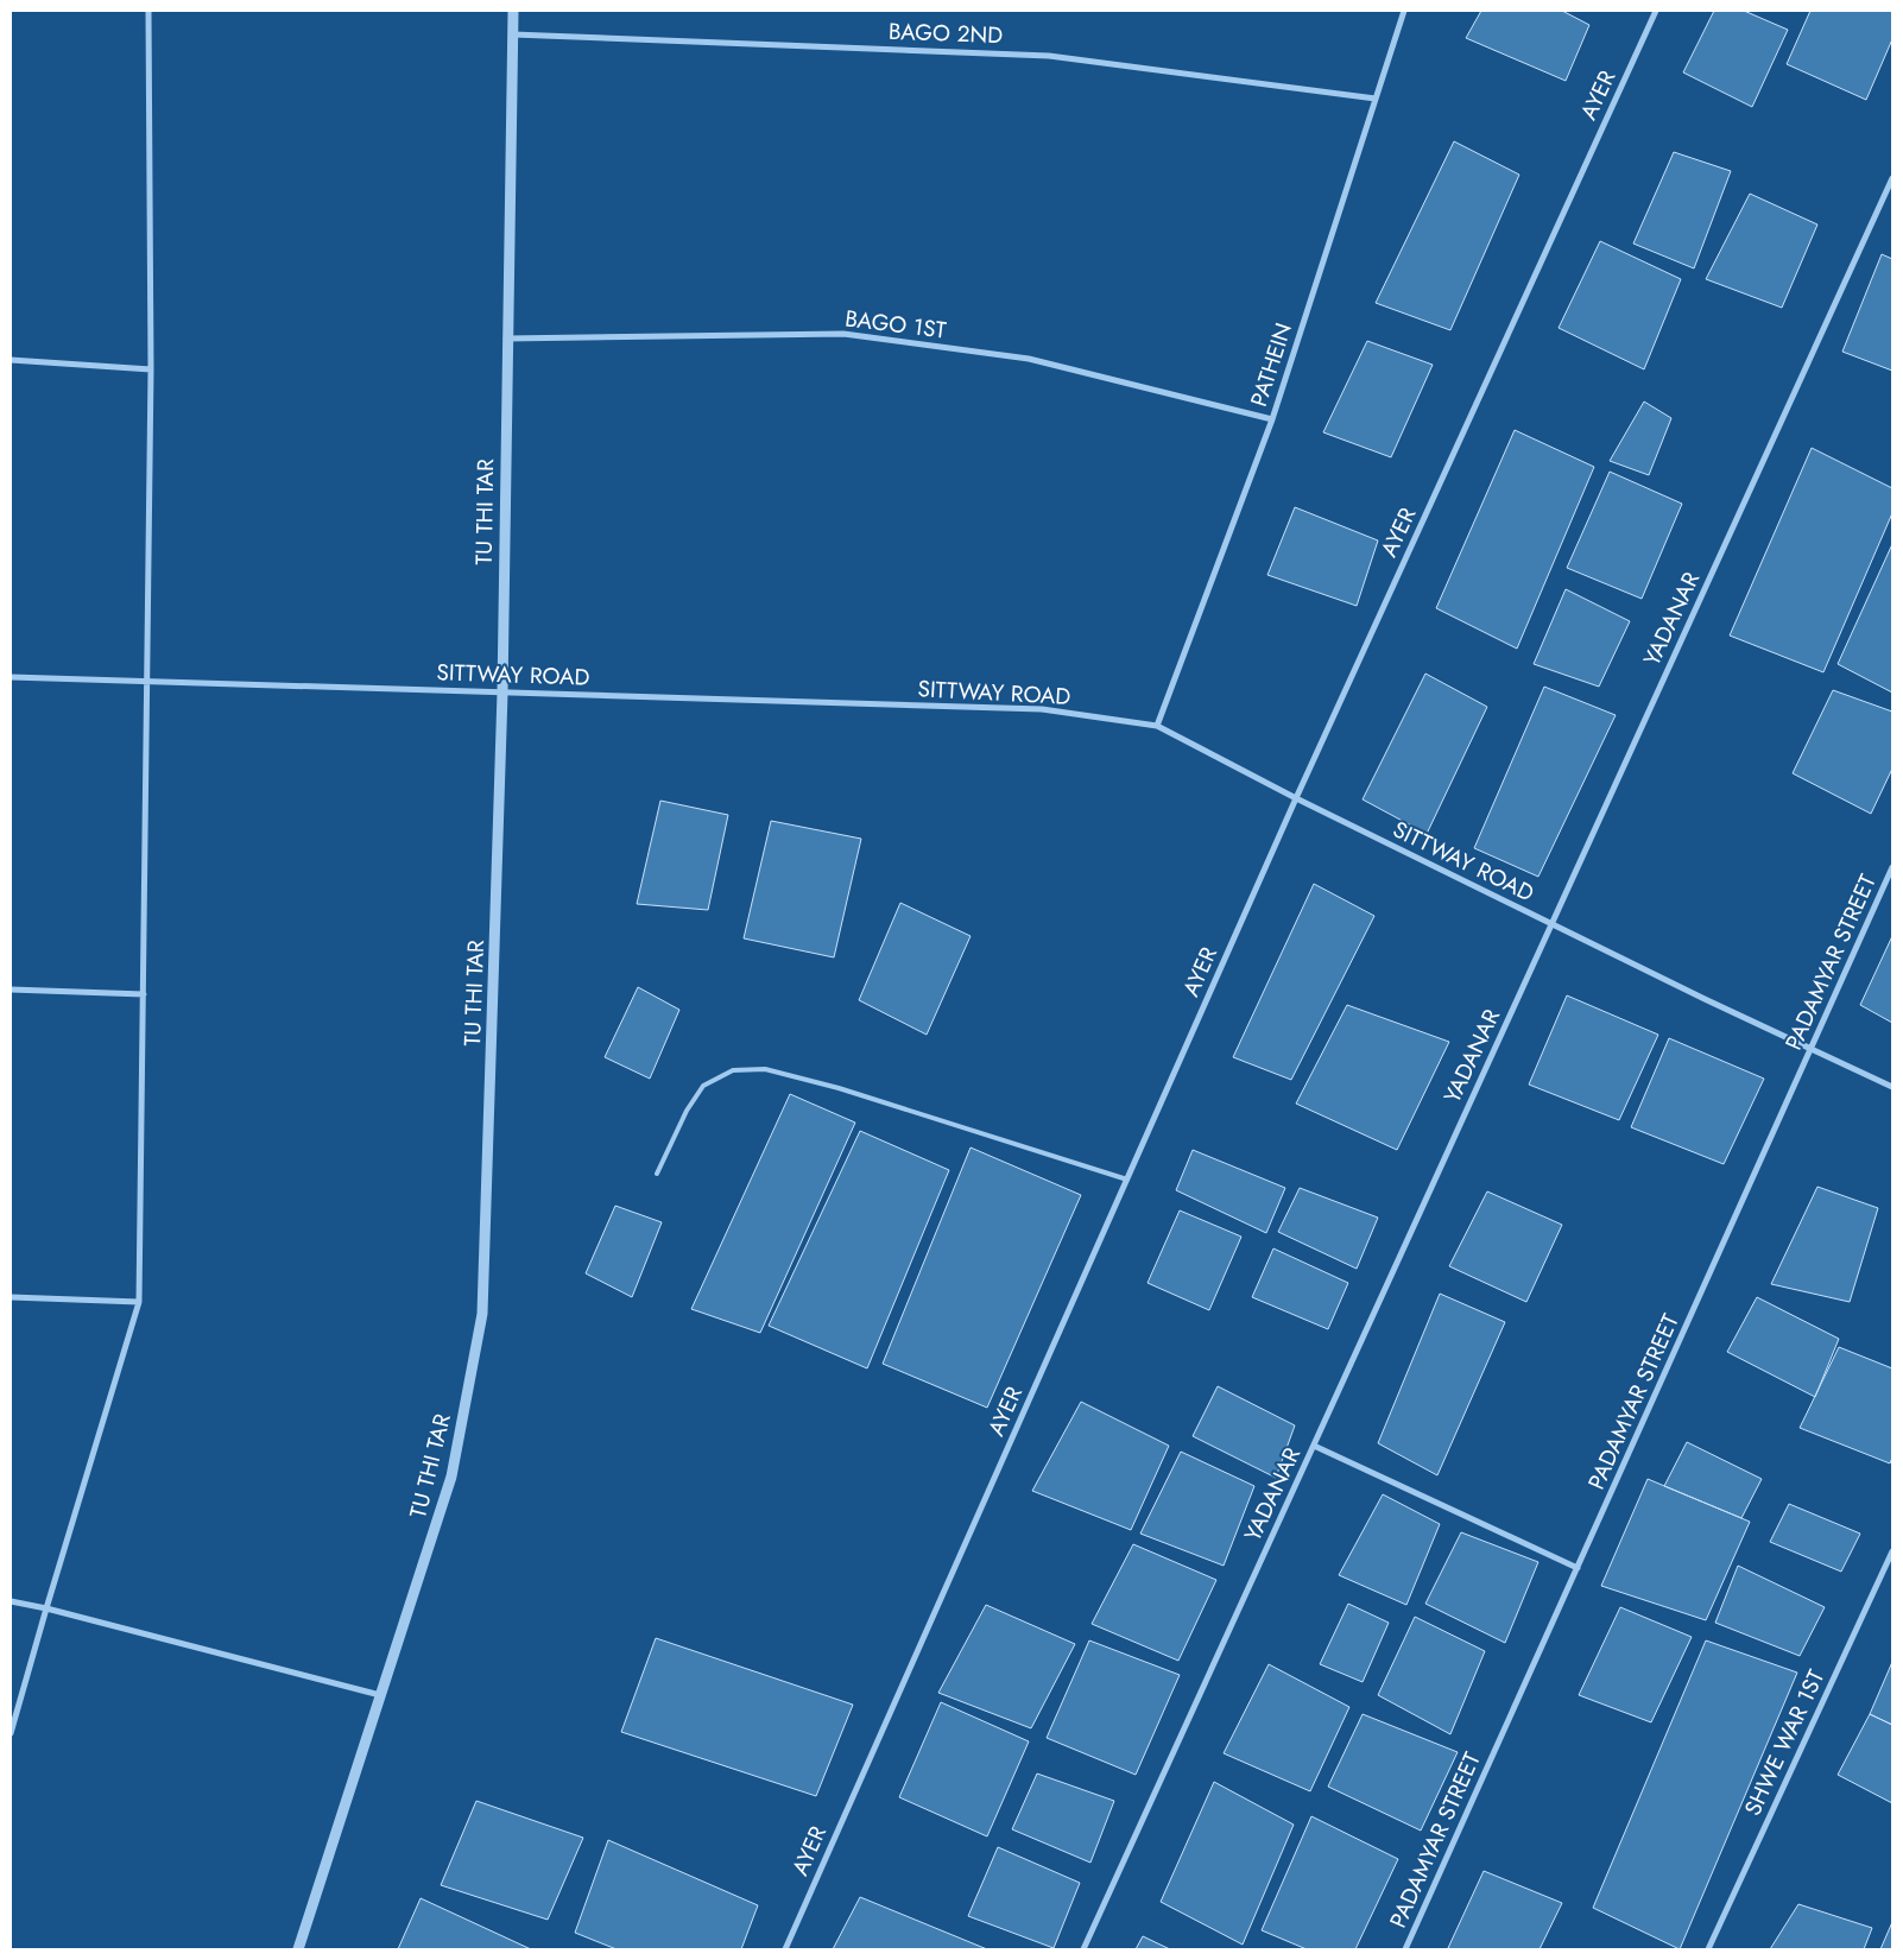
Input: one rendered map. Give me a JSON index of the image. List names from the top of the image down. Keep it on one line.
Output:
{"streets":{"street":["BAGO 2ND","AYER","BAGO 1ST","PATHEIN","TU THI TAR","YADANAR","SITTWAY ROAD","PADAMYAR STREET","SHWE WAR 1ST"]},"crossings":[["BAGO 2ND","PATHEIN"],["BAGO 2ND","TU THI TAR"],["AYER","SITTWAY ROAD"],["BAGO 1ST","PATHEIN"],["BAGO 1ST","TU THI TAR"],["PATHEIN","SITTWAY ROAD"],["TU THI TAR","SITTWAY ROAD"],["YADANAR","SITTWAY ROAD"],["SITTWAY ROAD","PADAMYAR STREET"]]}
